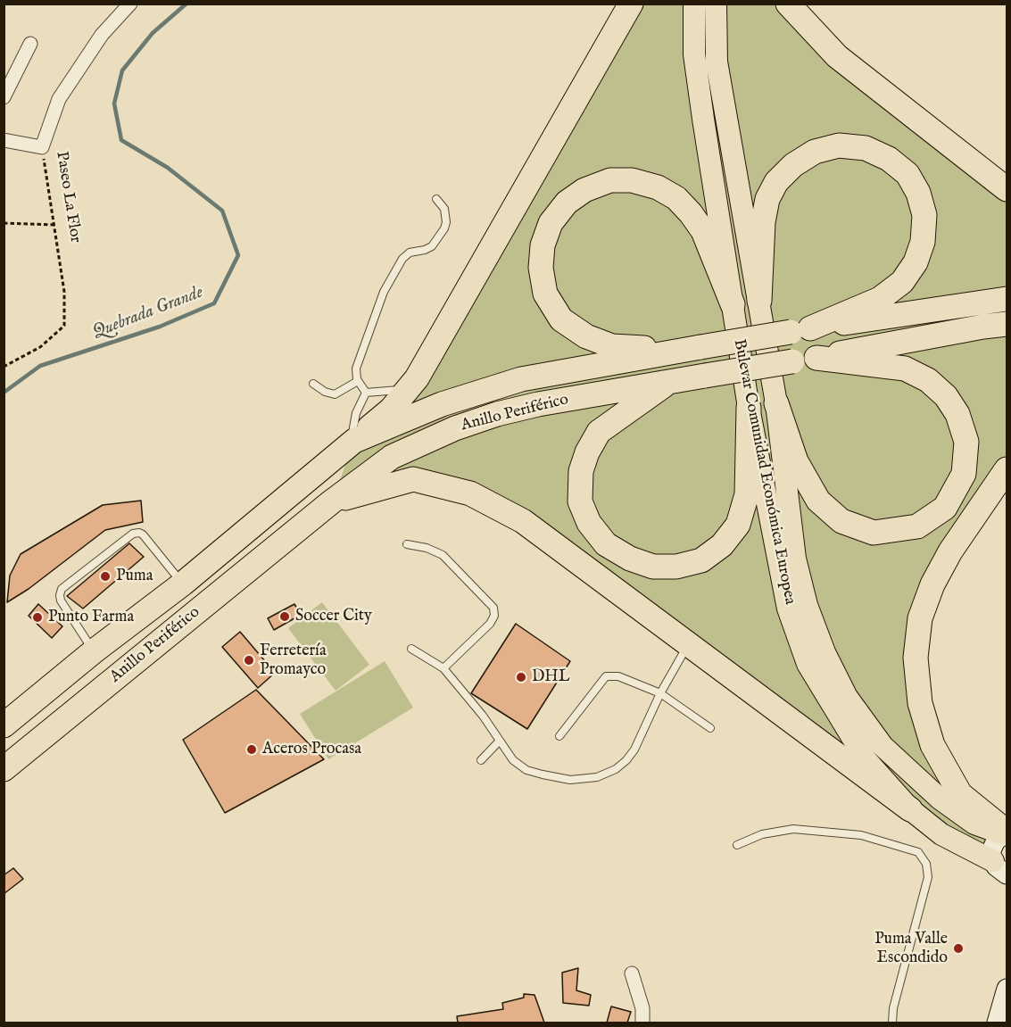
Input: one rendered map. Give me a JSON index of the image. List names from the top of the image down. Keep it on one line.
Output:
{"streets":{"highway":["Anillo Periférico"],"main road":["Bulevar Comunidad Económica Europea"],"street":["Paseo La Flor"]},"water":["Quebrada Grande"],"places":["Puma","Soccer City","Punto Farma","Ferretería Promayco","DHL","Aceros Procasa","Puma Valle Escondido"]}
